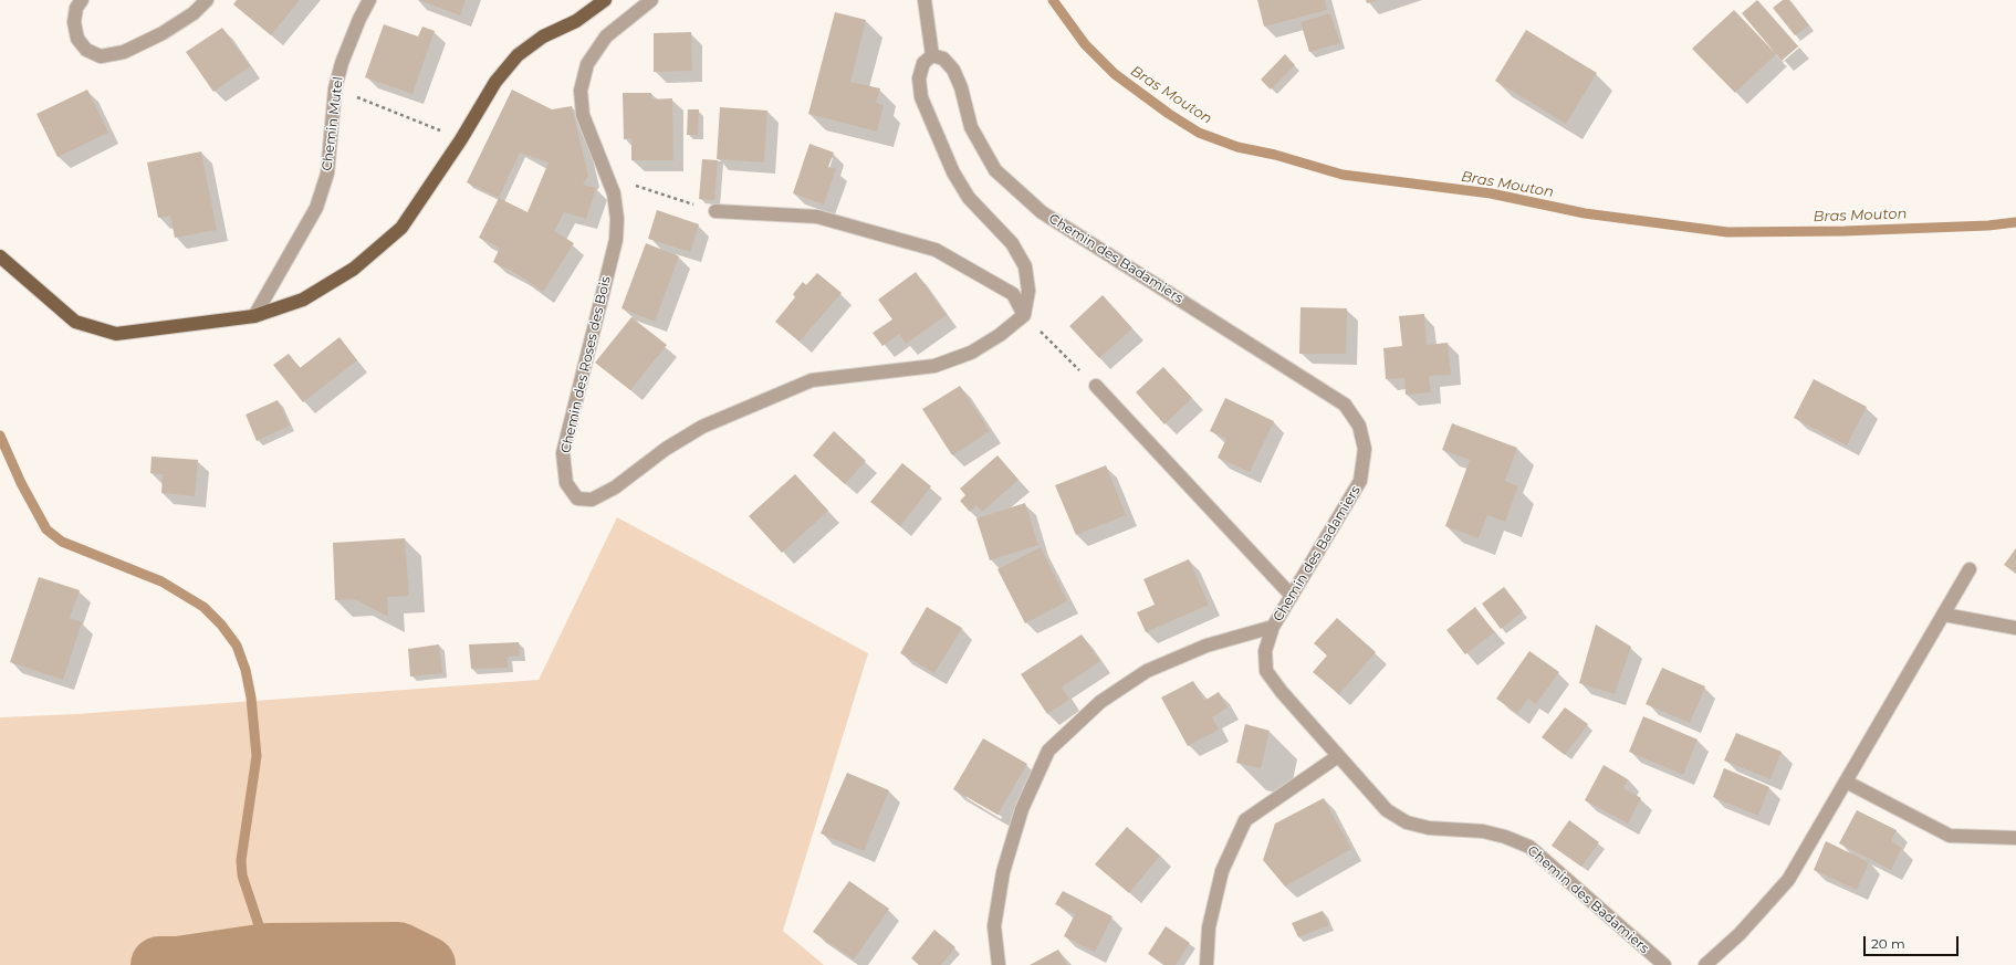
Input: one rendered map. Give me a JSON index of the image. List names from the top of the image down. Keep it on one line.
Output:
{"streets":{"street":["Chemin Mutel","Chemin des Badamiers","Chemin des Roses des Bois"]},"water":["Bras Mouton"],"scale_bar":"20 m"}
